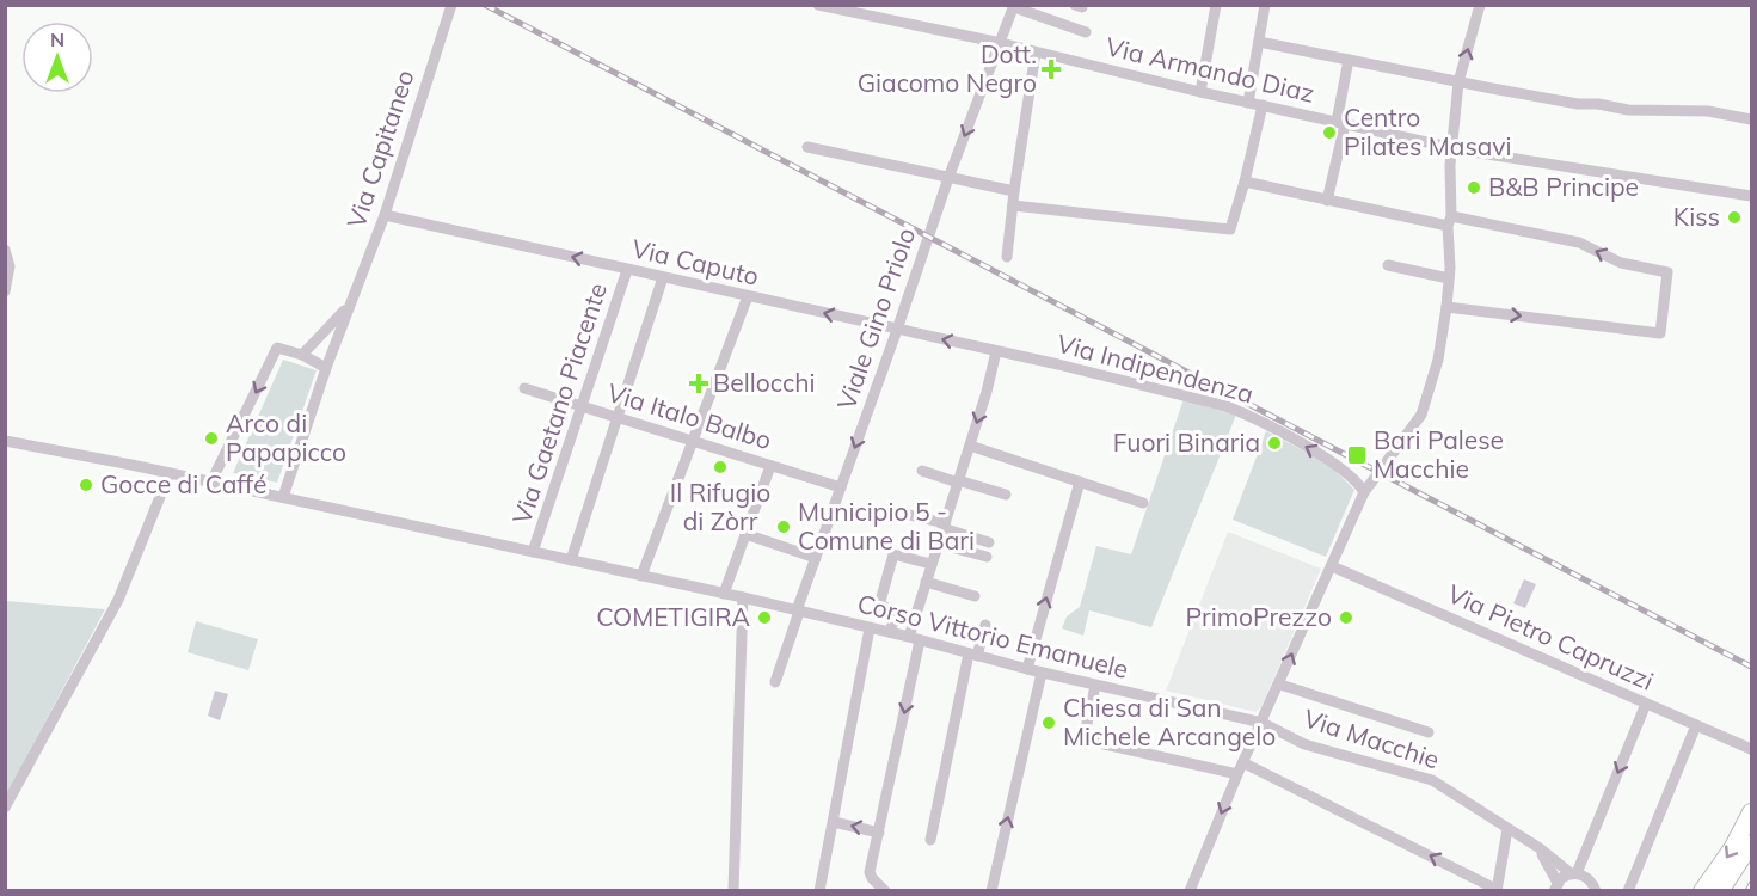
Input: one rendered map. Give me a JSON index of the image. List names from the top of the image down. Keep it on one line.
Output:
{"streets":{"street":["Via Armando Diaz","Via Capitaneo","Via Caputo","Viale Gino Priolo","Via Indipendenza","Via Gaetano Piacente","Via Italo Balbo","Corso Vittorio Emanuele","Via Pietro Capruzzi","Via Macchie"]},"crossings":[["Via Armando Diaz","Viale Gino Priolo"],["Via Capitaneo","Via Caputo"],["Via Capitaneo","Corso Vittorio Emanuele"],["Via Caputo","Viale Gino Priolo"],["Via Caputo","Via Indipendenza"],["Via Caputo","Via Gaetano Piacente"],["Viale Gino Priolo","Via Italo Balbo"],["Viale Gino Priolo","Corso Vittorio Emanuele"],["Via Gaetano Piacente","Via Italo Balbo"],["Via Gaetano Piacente","Corso Vittorio Emanuele"],["Corso Vittorio Emanuele","Via Macchie"]],"one_way":["Via Caputo","Via Indipendenza"],"places":{"health":["Dott. Giacomo Negro","Bellocchi"],"other":["Centro Pilates Masavi","B&B Principe","Kiss","Arco di Papapicco","Fuori Binaria","Il Rifugio di Zòrr","Gocce di Caffé","Municipio 5 - Comune di Bari","COMETIGIRA","PrimoPrezzo","Chiesa di San Michele Arcangelo"],"transit":["Bari Palese Macchie"]},"north":"top"}
